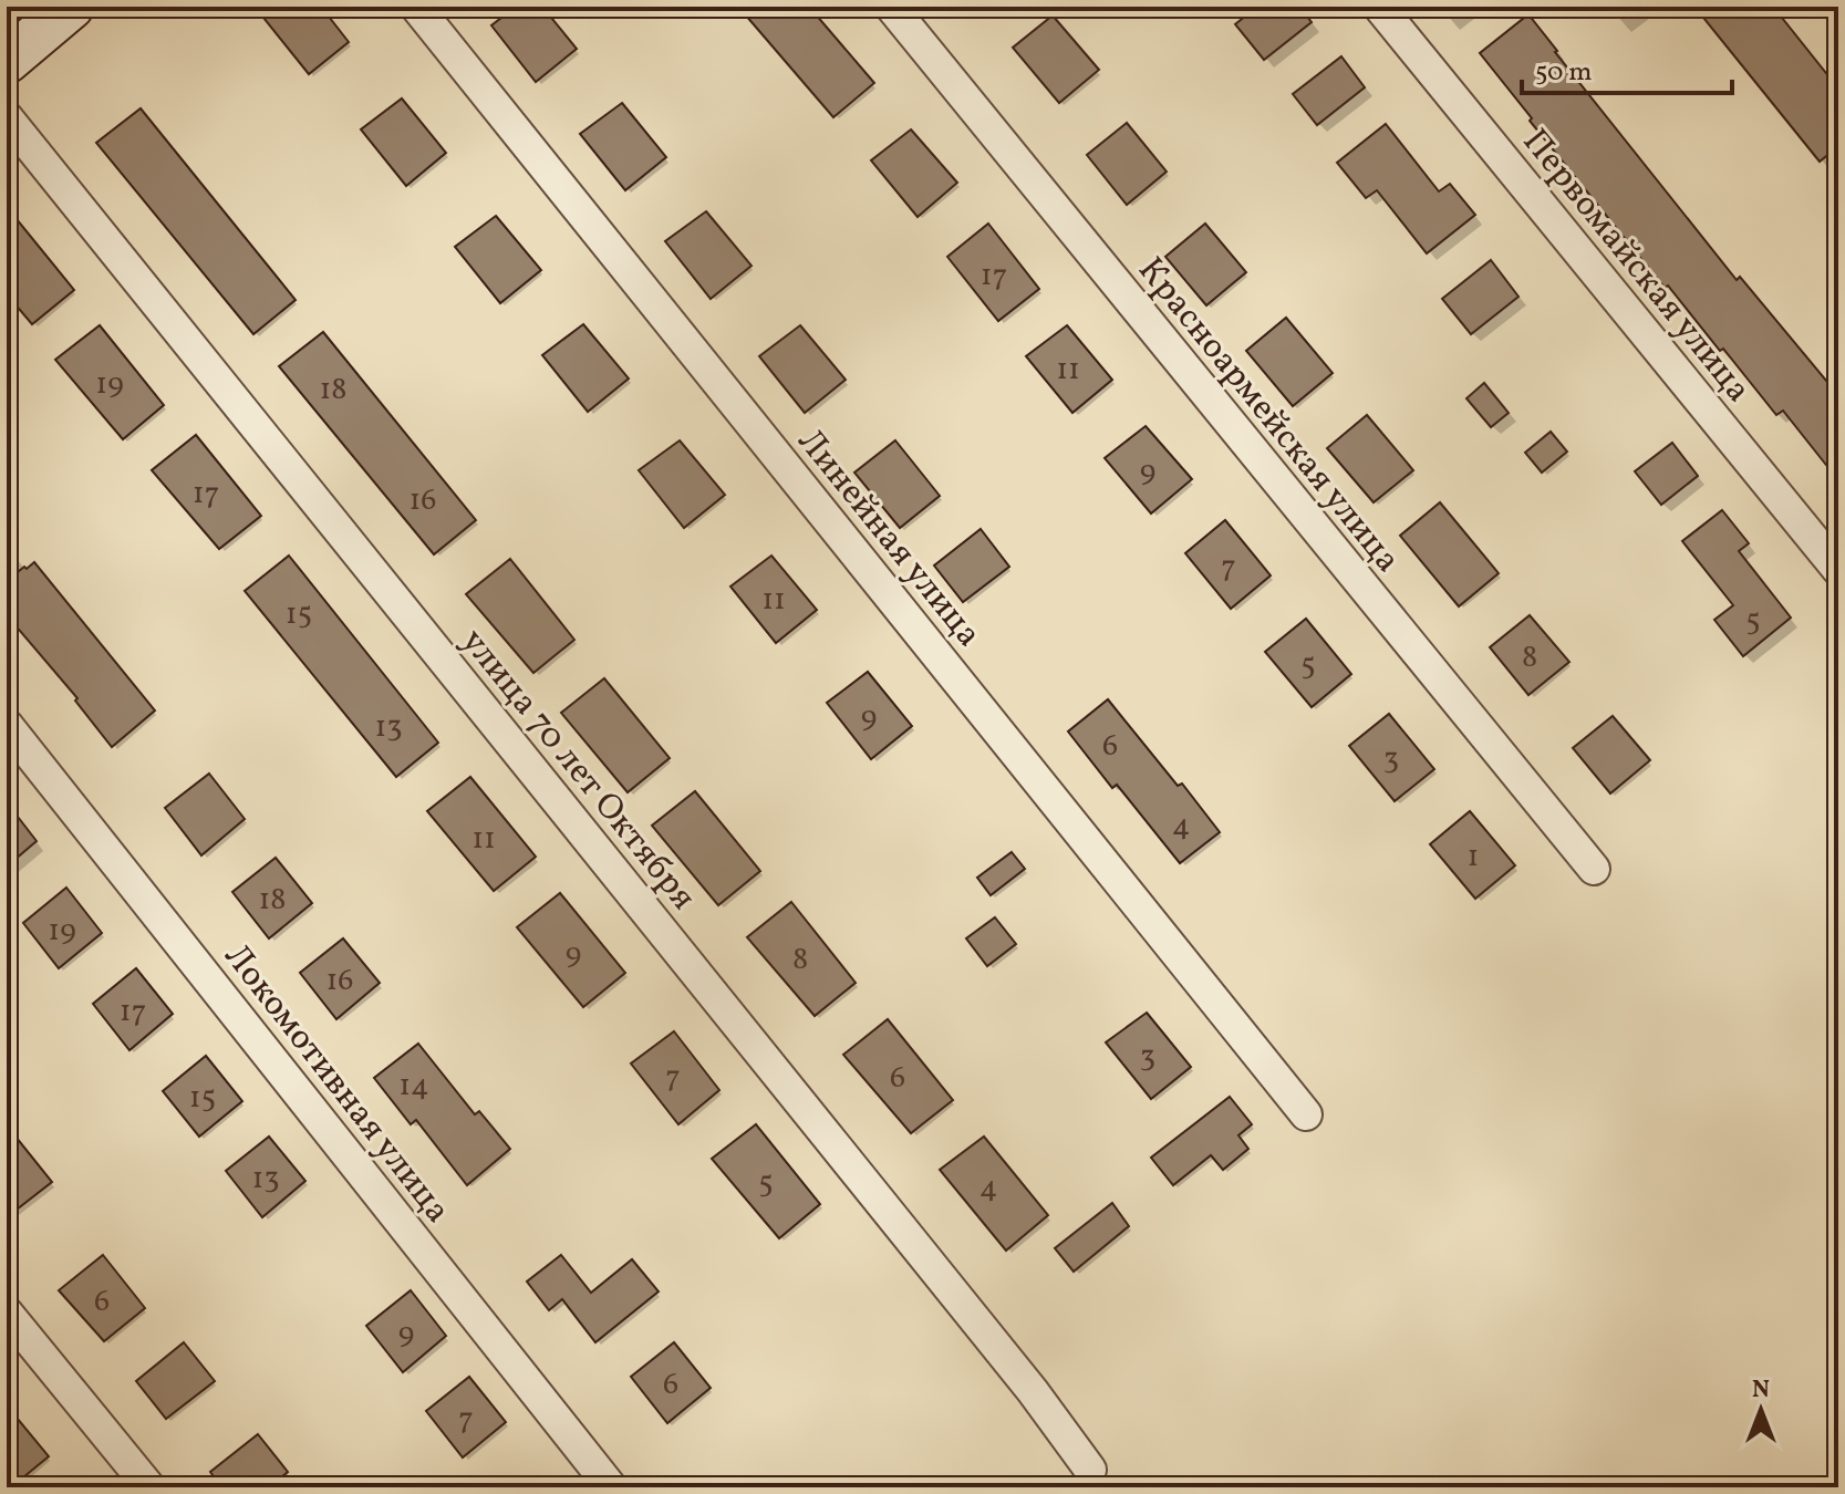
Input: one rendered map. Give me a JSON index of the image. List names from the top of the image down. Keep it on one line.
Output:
{"streets":{"street":["Первомайская улица","Красноармейская улица","Линейная улица","улица 70 лет Октября","Локомотивная улица"]},"house_numbers":["17","11","19","18","9","17","16","7","11","15","5","8","5","9","13","6","3","4","11","1","18","19","9","8","16","17","3","7","6","14","15","13","5","4","6","9","6","7"],"scale_bar":"50 m","north":"top"}
